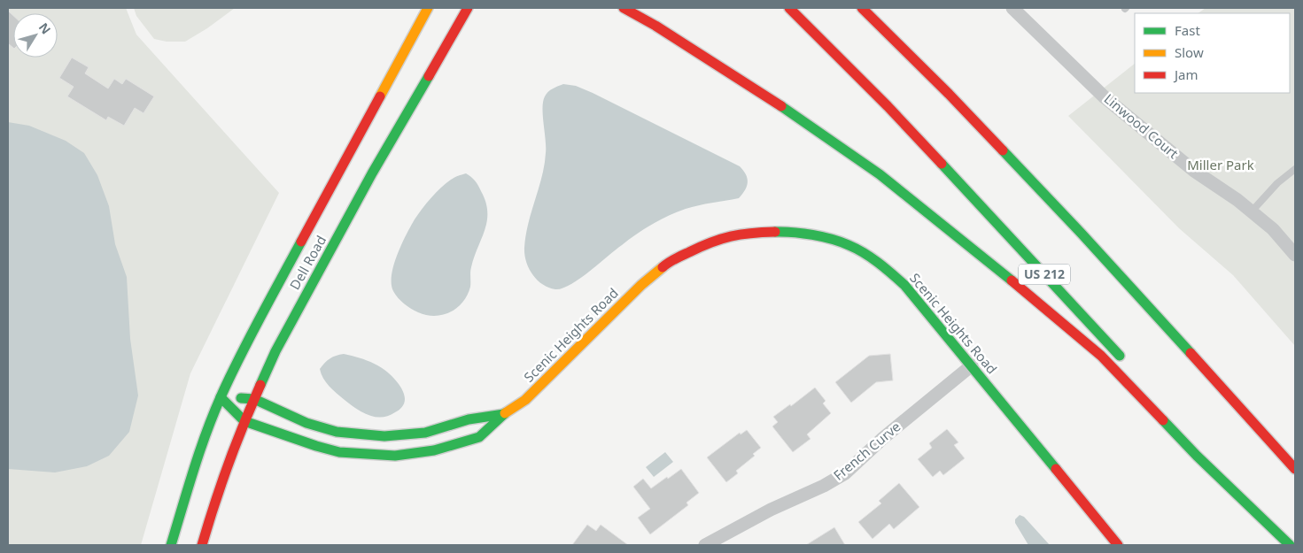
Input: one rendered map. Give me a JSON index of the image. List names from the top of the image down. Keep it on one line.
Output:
{"streets":{"main road":["Dell Road","US 212","Scenic Heights Road"],"street":["Linwood Court","French Curve"]},"crossings":[["Dell Road","Scenic Heights Road"],["Scenic Heights Road","French Curve"]],"parks":["Miller Park"],"legend":["Fast","Slow","Jam"],"north":"top right"}
